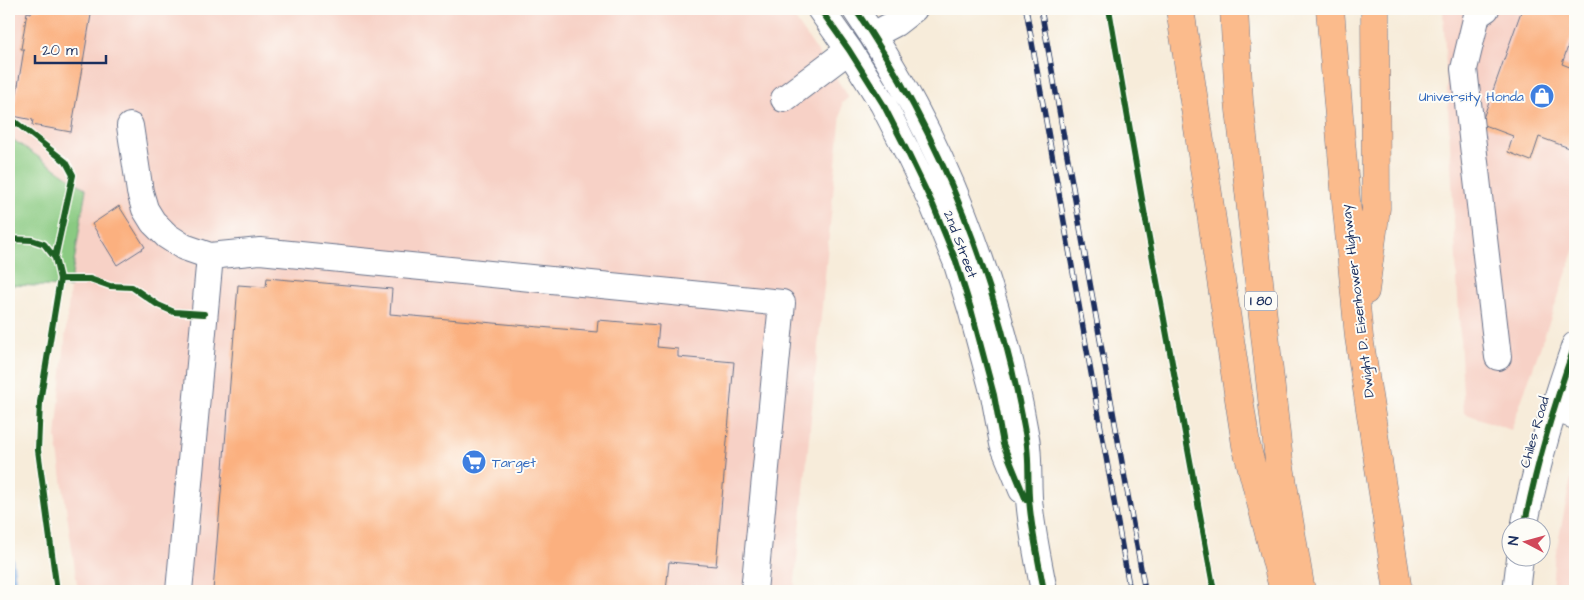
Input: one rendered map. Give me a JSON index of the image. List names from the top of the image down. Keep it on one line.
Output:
{"streets":{"highway":["I 80","Dwight D. Eisenhower Highway"],"street":["2nd Street","Chiles Road"]},"places":{"shop":["University Honda"],"supermarket":["Target"]},"scale_bar":"20 m","north":"left"}
